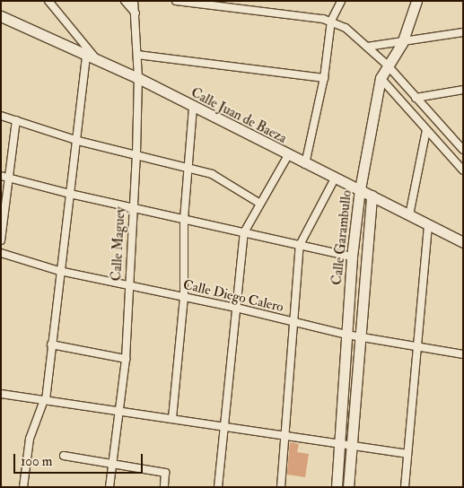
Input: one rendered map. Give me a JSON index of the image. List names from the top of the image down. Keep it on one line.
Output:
{"streets":{"street":["Calle Juan de Baeza","Calle Garambullo","Calle Maguey","Calle Diego Calero"]},"crossings":[["Calle Juan de Baeza","Calle Garambullo"],["Calle Juan de Baeza","Calle Maguey"],["Calle Garambullo","Calle Diego Calero"],["Calle Maguey","Calle Diego Calero"]],"scale_bar":"100 m"}
